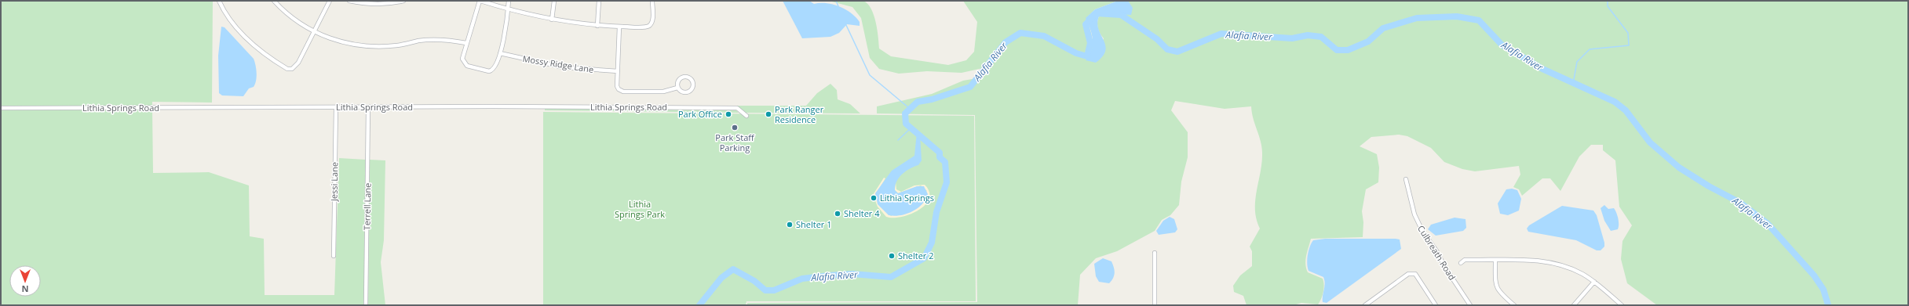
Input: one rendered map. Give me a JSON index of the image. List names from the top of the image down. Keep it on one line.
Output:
{"streets":{"street":["Mossy Ridge Lane","Lithia Springs Road","Jessi Lane","Terrell Lane","Culbreath Road"]},"crossings":[["Lithia Springs Road","Jessi Lane"],["Lithia Springs Road","Terrell Lane"]],"water":["Alafia River"],"parks":["Lithia Springs Park"],"places":["Park Office","Park Ranger Residence","Park Staff Parking","Lithia Springs","Shelter 4","Shelter 1","Shelter 2"],"north":"bottom"}
